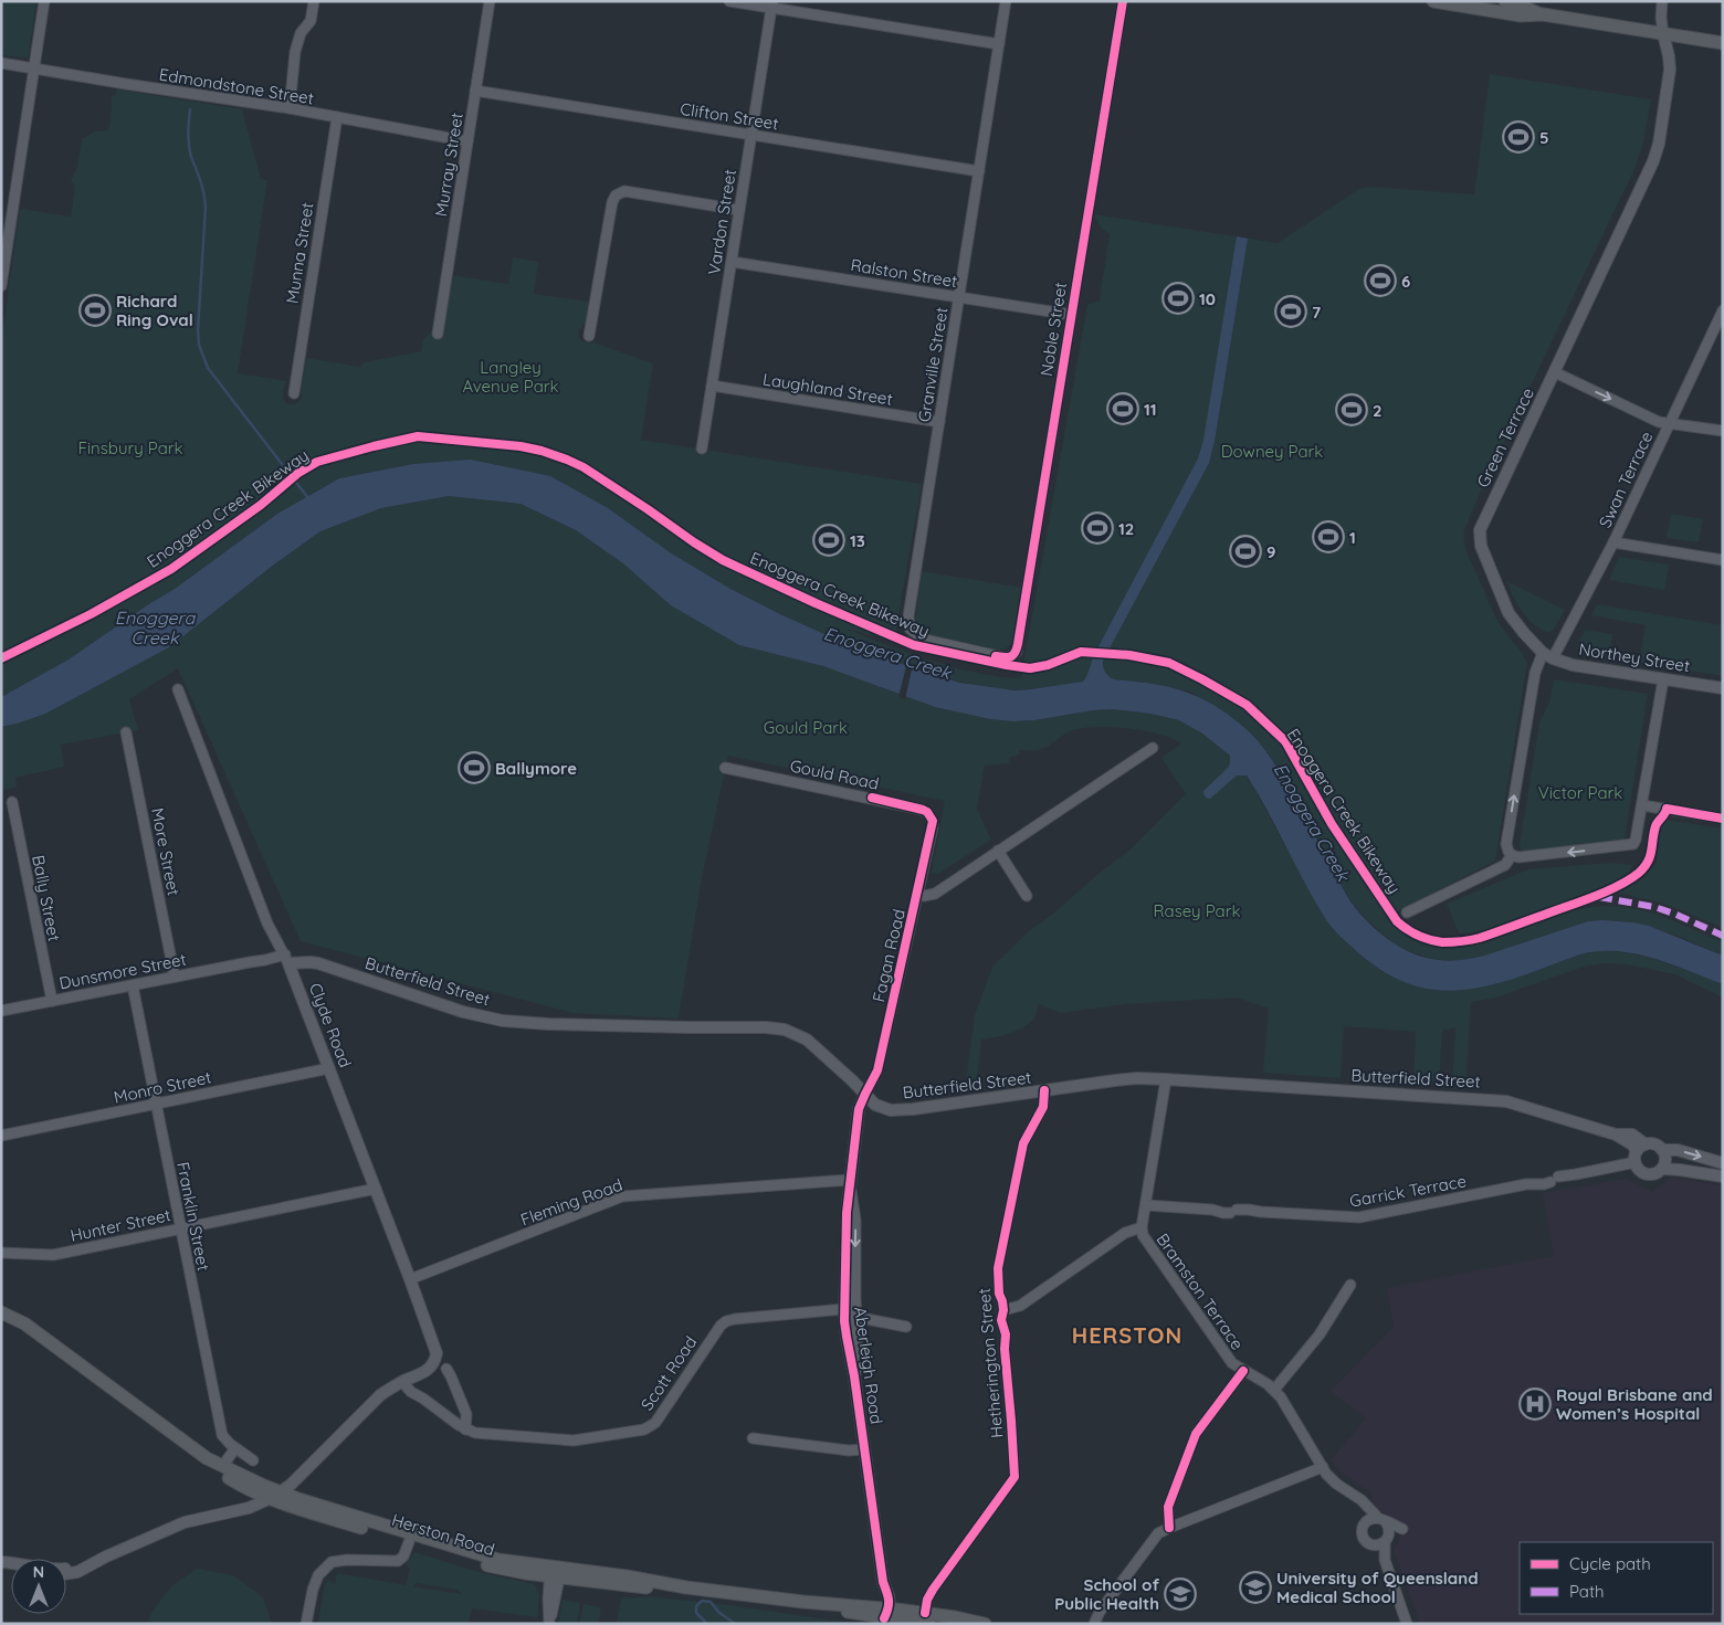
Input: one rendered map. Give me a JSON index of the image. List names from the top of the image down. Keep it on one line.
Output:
{"streets":{"main road":["Herston Road"],"street":["Edmondstone Street","Clifton Street","Murray Street","Vardon Street","Munna Street","Ralston Street","Noble Street","Granville Street","Laughland Street","Green Terrace","Swan Terrace","Northey Street","Gould Road","More Street","Bally Street","Fagan Road","Dunsmore Street","Butterfield Street","Clyde Road","Monro Street","Garrick Terrace","Fleming Road","Franklin Street","Hunter Street","Bramston Terrace","Hetherington Street","Aberleigh Road","Scott Road"],"cycle path":["Enoggera Creek Bikeway"]},"crossings":[["Edmondstone Street","Murray Street"],["Edmondstone Street","Munna Street"],["Clifton Street","Murray Street"],["Clifton Street","Vardon Street"],["Clifton Street","Granville Street"],["Vardon Street","Ralston Street"],["Vardon Street","Laughland Street"],["Ralston Street","Noble Street"],["Ralston Street","Granville Street"],["Noble Street","Granville Street"],["Granville Street","Laughland Street"],["Green Terrace","Northey Street"],["Swan Terrace","Northey Street"],["Gould Road","Fagan Road"],["More Street","Dunsmore Street"],["Bally Street","Dunsmore Street"],["Fagan Road","Butterfield Street"],["Fagan Road","Aberleigh Road"],["Dunsmore Street","Butterfield Street"],["Dunsmore Street","Clyde Road"],["Dunsmore Street","Franklin Street"],["Butterfield Street","Clyde Road"],["Butterfield Street","Garrick Terrace"],["Butterfield Street","Bramston Terrace"],["Butterfield Street","Hetherington Street"],["Butterfield Street","Aberleigh Road"],["Clyde Road","Monro Street"],["Clyde Road","Fleming Road"],["Clyde Road","Hunter Street"],["Monro Street","Franklin Street"],["Garrick Terrace","Bramston Terrace"],["Fleming Road","Aberleigh Road"],["Franklin Street","Hunter Street"],["Hetherington Street","Herston Road"],["Aberleigh Road","Scott Road"],["Aberleigh Road","Herston Road"]],"districts":["HERSTON"],"water":["Enoggera Creek"],"parks":["Langley Avenue Park","Finsbury Park","Downey Park","Gould Park","Victor Park","Rasey Park"],"places":{"sports":["5","6","10","Richard Ring Oval","7","11","2","12","1","13","9","Ballymore"],"hospital":["Royal Brisbane and Women’s Hospital"],"school or university":["University of Queensland Medical School","School of Public Health"]},"legend":["Cycle path","Path"],"north":"top"}
